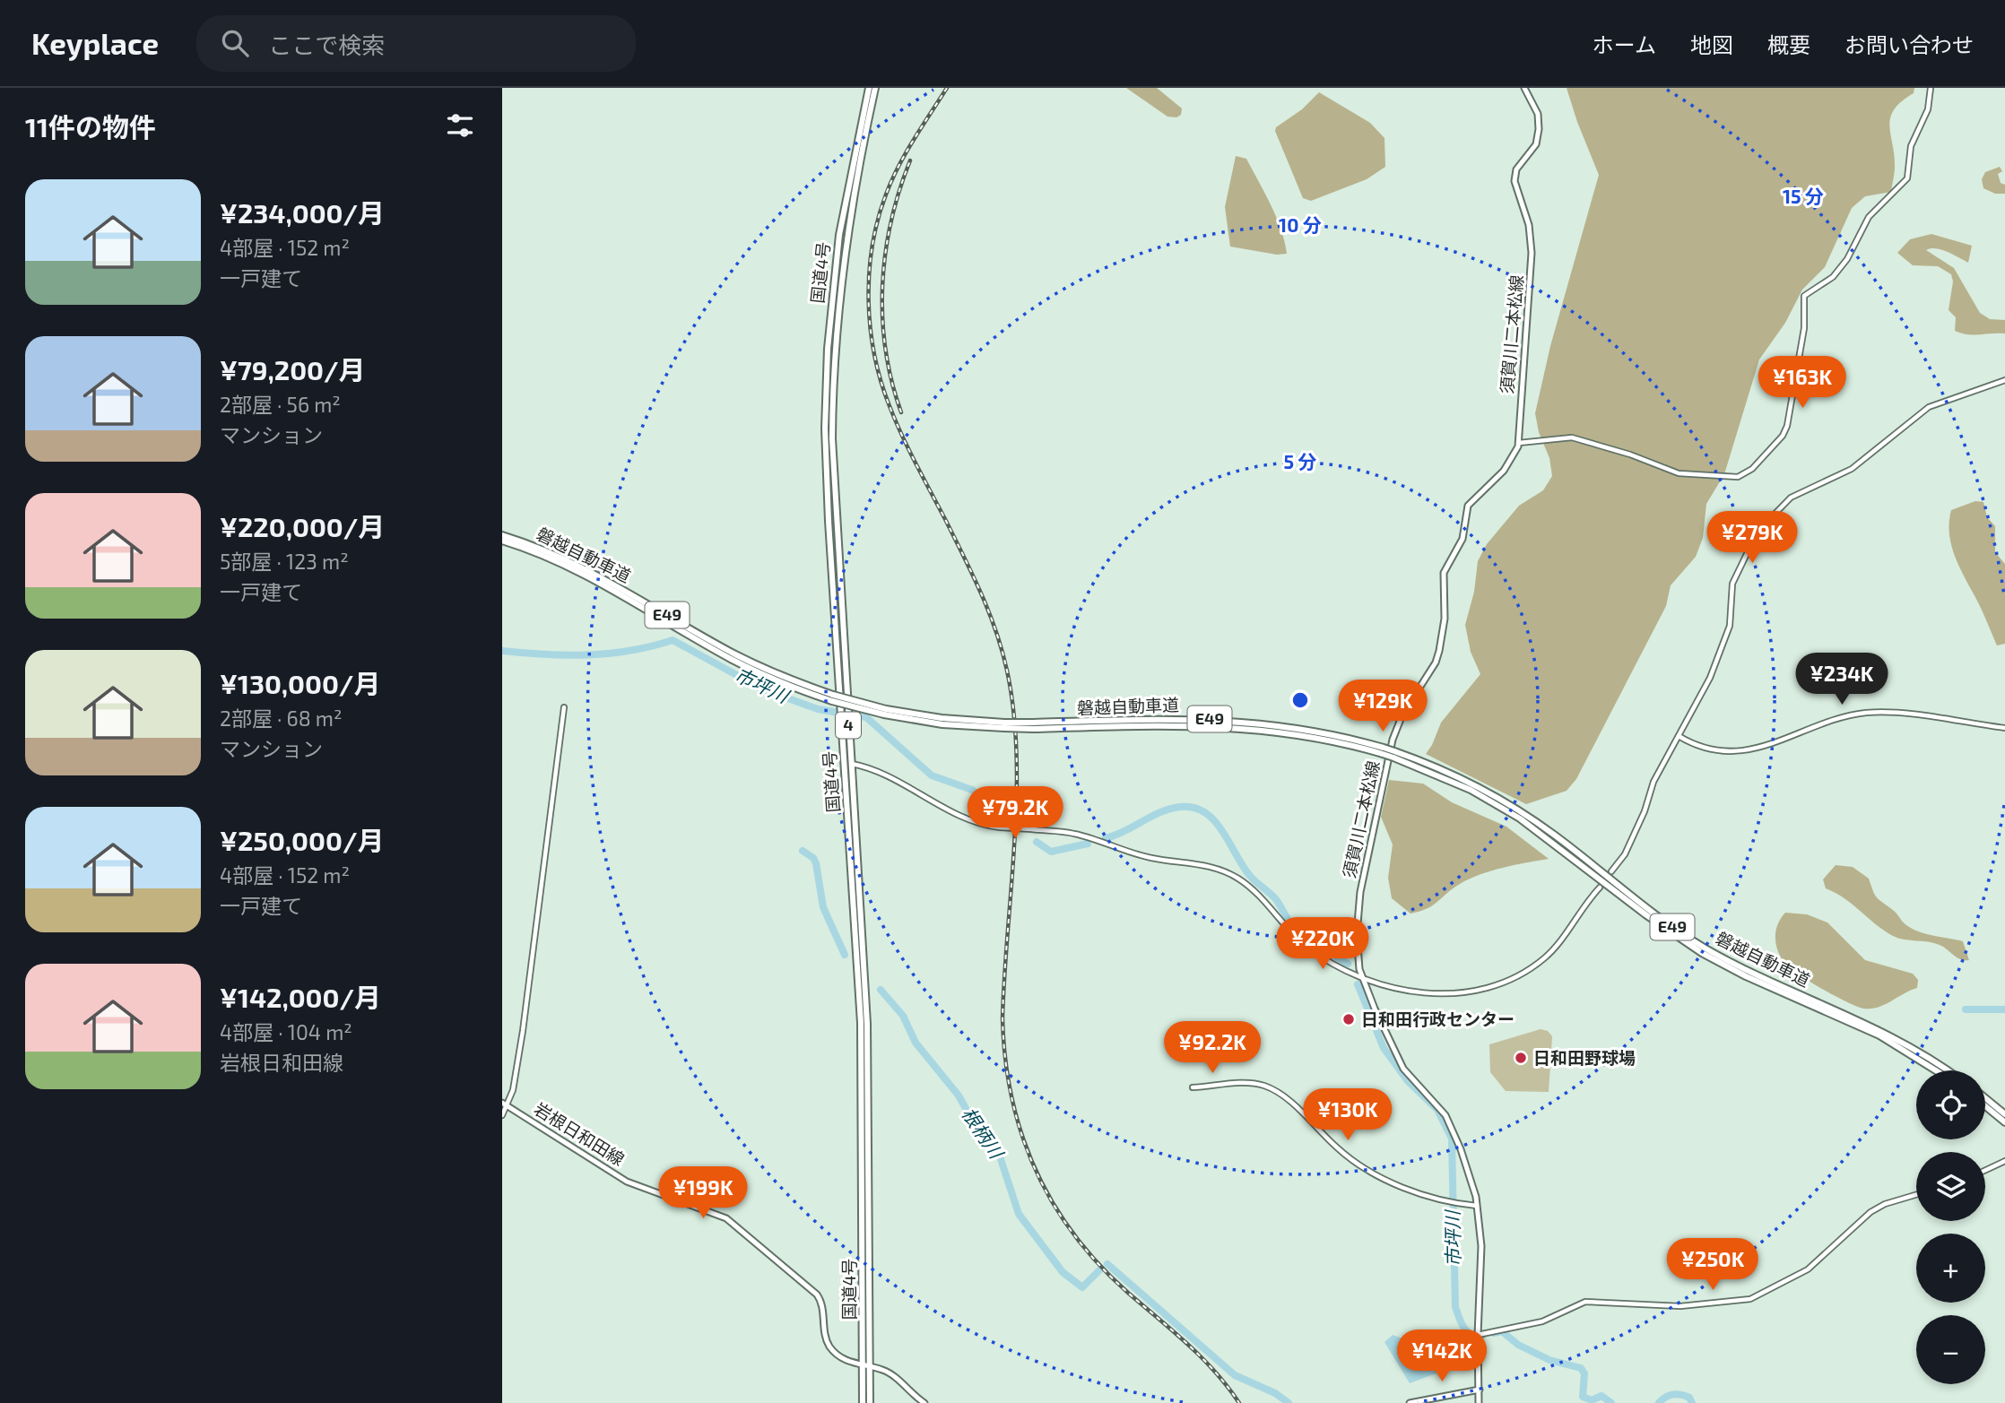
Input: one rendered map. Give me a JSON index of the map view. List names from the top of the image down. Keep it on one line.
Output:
{"streets":{"highway":["国道4号","磐越自動車道","E49","4"],"main road":["須賀川二本松線","岩根日和田線"]},"crossings":[["国道4号","岩根日和田線"]],"water":["市坪川","根柄川"],"places":["日和田行政センター","日和田野球場"],"page":{"header":"Keyplace","search":"ここで検索","nav":["ホーム","地図","概要","お問い合わせ"],"heading":"11件の物件","list":[{"name":"¥234,000/月","note":"4部屋 · 152 m² · 一戸建て"},{"name":"¥79,200/月","note":"2部屋 · 56 m² · マンション"},{"name":"¥220,000/月","note":"5部屋 · 123 m² · 一戸建て"},{"name":"¥130,000/月","note":"2部屋 · 68 m² · マンション"},{"name":"¥250,000/月","note":"4部屋 · 152 m² · 一戸建て"},{"name":"¥142,000/月","note":"4部屋 · 104 m² · 岩根日和田線"}],"price":["¥163K","¥279K","¥234K","¥129K","¥79.2K","¥220K","¥92.2K","¥130K","¥199K","¥250K","¥142K"],"map_buttons":["+","−"]},"rings":["15 分","10 分","5 分"]}
